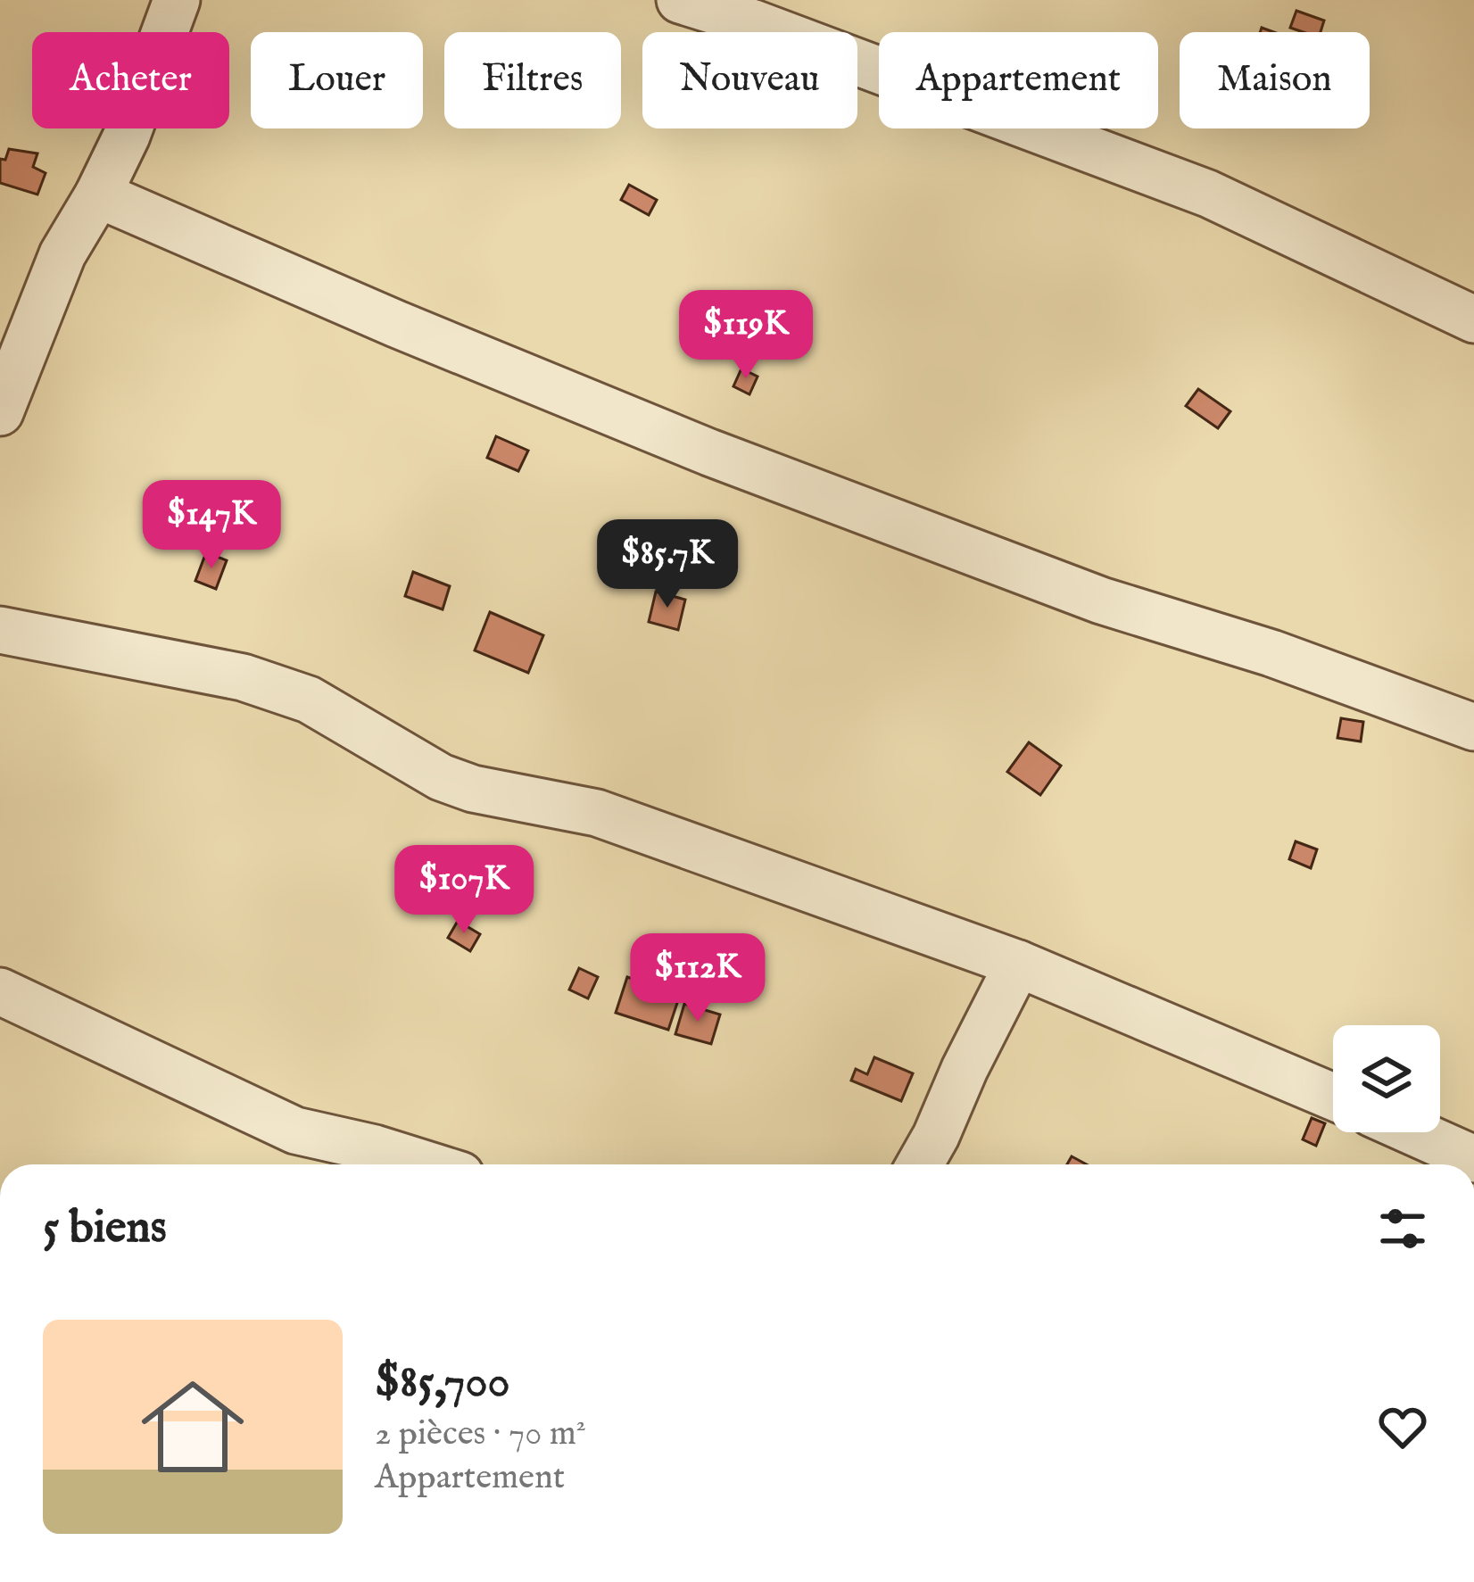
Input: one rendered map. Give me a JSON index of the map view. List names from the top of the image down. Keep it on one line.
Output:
{"page":{"chip":["Acheter","Louer","Filtres","Nouveau","Appartement","Maison"],"price":["$119K","$147K","$85.7K","$107K","$112K"],"heading":"5 biens","list":[{"name":"$85,700","note":"2 pièces · 70 m² · Appartement"}]}}
